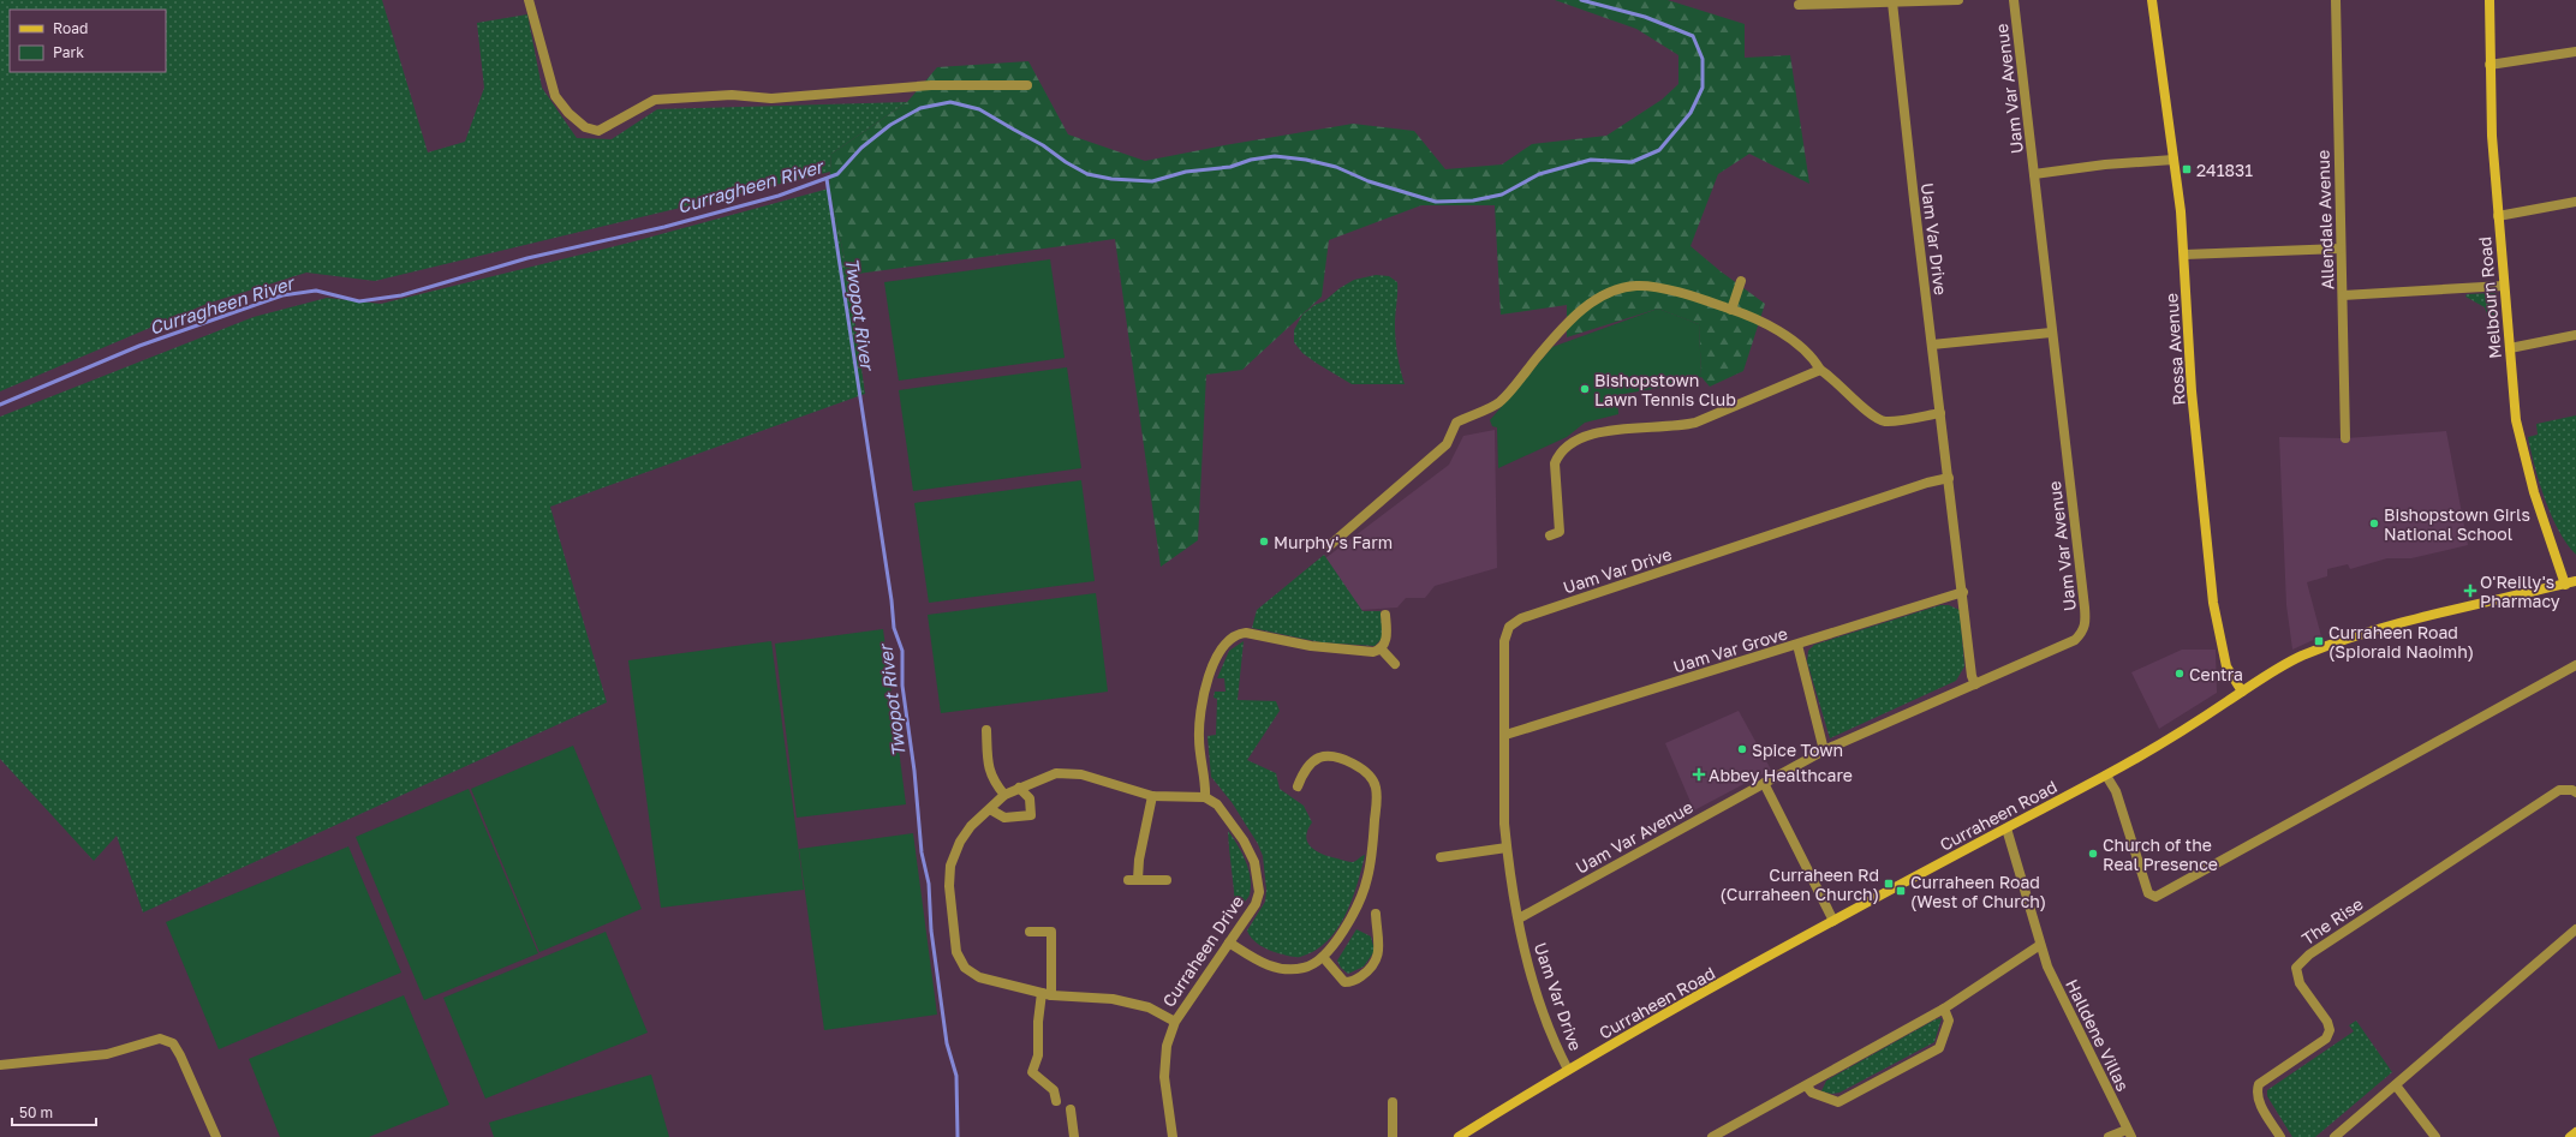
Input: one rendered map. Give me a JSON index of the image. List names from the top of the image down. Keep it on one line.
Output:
{"streets":{"street":["Uam Var Avenue","Allendale Avenue","Uam Var Drive","Melbourn Road","Rossa Avenue","Uam Var Grove","Curraheen Road","The Rise","Curraheen Drive","Halldene Villas"]},"crossings":[["Uam Var Avenue","Uam Var Drive"],["Uam Var Avenue","Rossa Avenue"],["Uam Var Drive","Uam Var Grove"],["Uam Var Drive","Curraheen Road"],["Melbourn Road","Curraheen Road"],["Rossa Avenue","Curraheen Road"],["Curraheen Road","Halldene Villas"]],"water":["Curragheen River","Twopot River"],"places":{"transit":["241831","Curraheen Road (Spioraid Naoimh)","Curraheen Rd (Curraheen Church)","Curraheen Road (West of Church)"],"other":["Bishopstown Lawn Tennis Club","Bishopstown Girls National School","Murphy's Farm","Centra","Spice Town","Church of the Real Presence"],"health":["O'Reilly's Pharmacy","Abbey Healthcare"]},"legend":["Road","Park"],"scale_bar":"50 m"}
